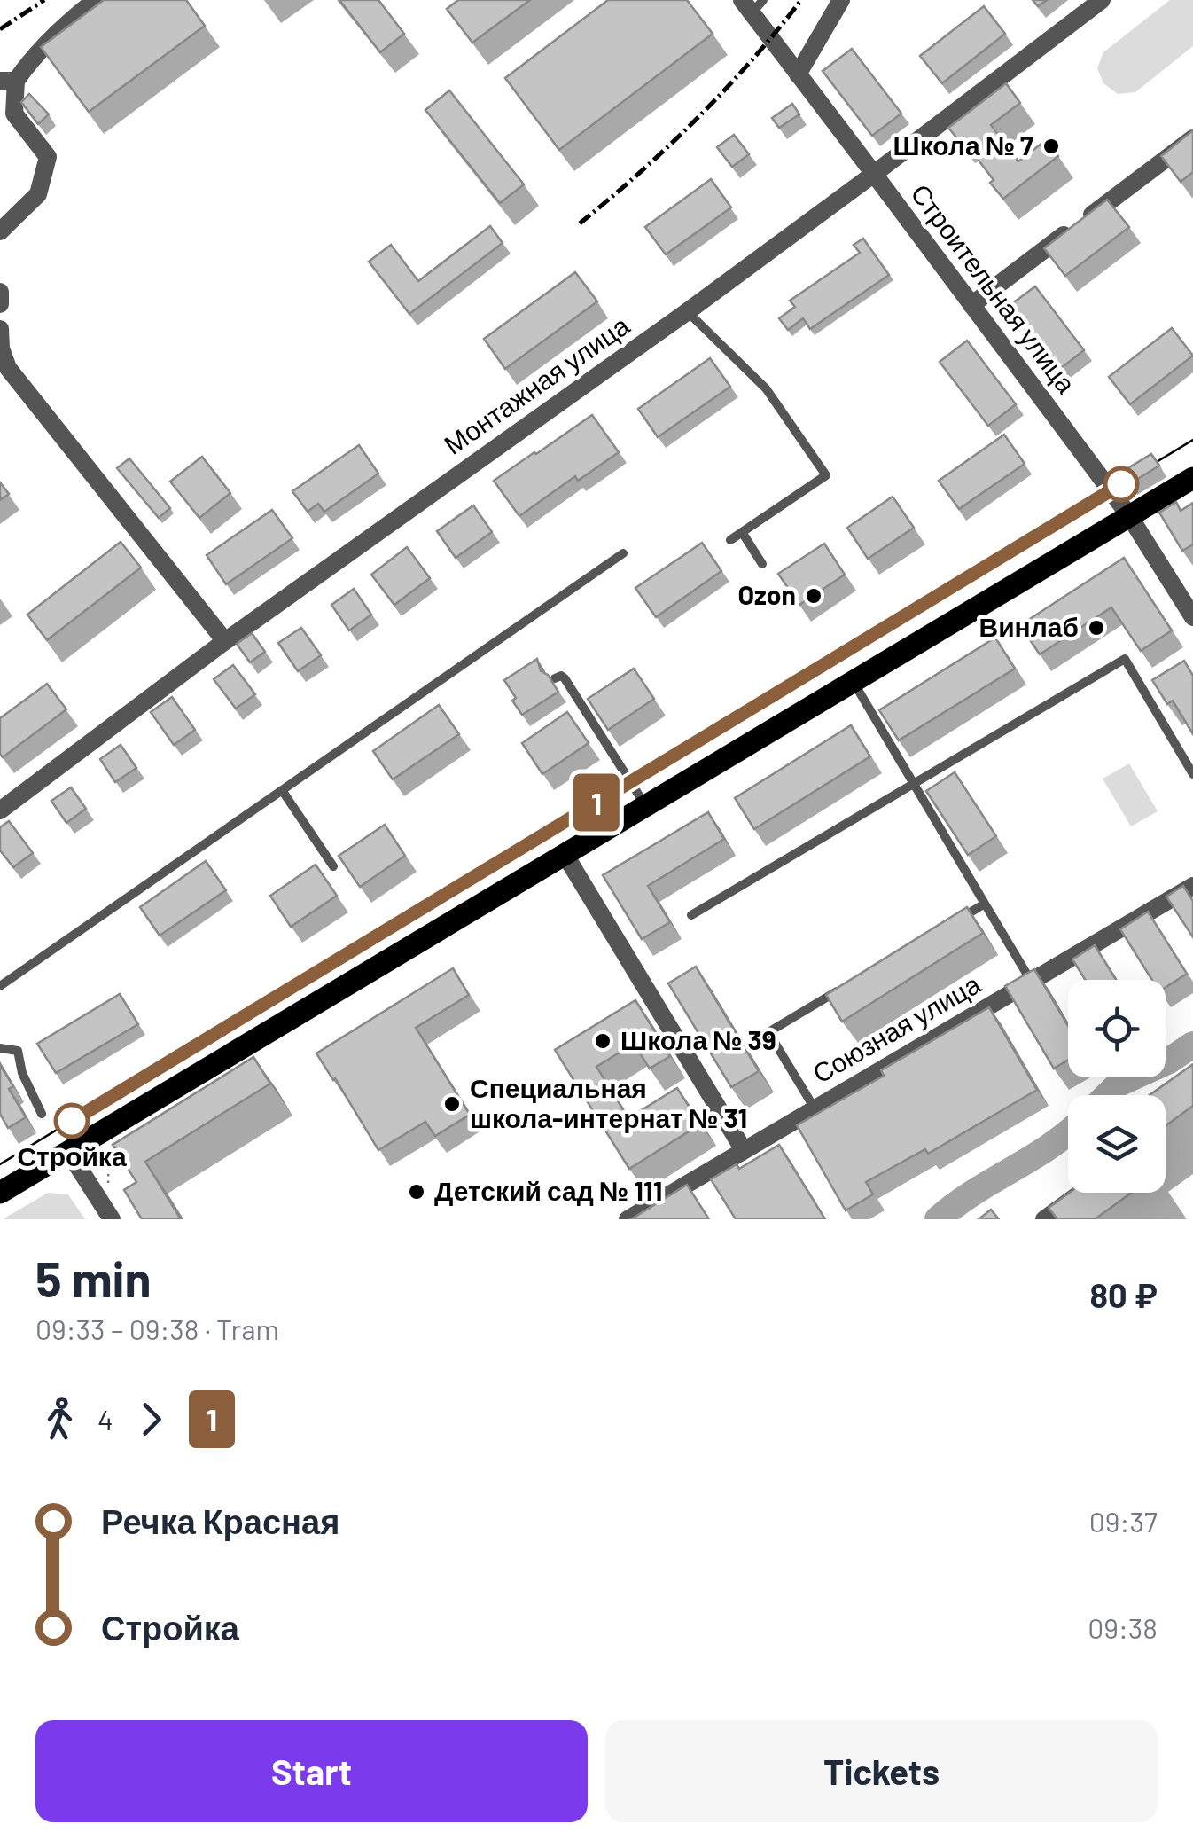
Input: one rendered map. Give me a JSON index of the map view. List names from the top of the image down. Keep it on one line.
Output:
{"streets":{"street":["Строительная улица","Монтажная улица","Союзная улица"]},"crossings":[["Строительная улица","Монтажная улица"]],"places":["Школа № 7","Ozon","Винлаб","Школа № 39","Специальная школа-интернат № 31","Стройка","Детский сад № 111"],"lines":["tram line 1"],"page":{"on_map":"1","heading":["5 min","09:33 – 09:38 · Tram","80 ₽"],"legs":["4","1"],"list":[{"name":"Речка Красная","value":"09:37"},{"name":"Стройка","value":"09:38"}],"buttons":["Start","Tickets"]}}
